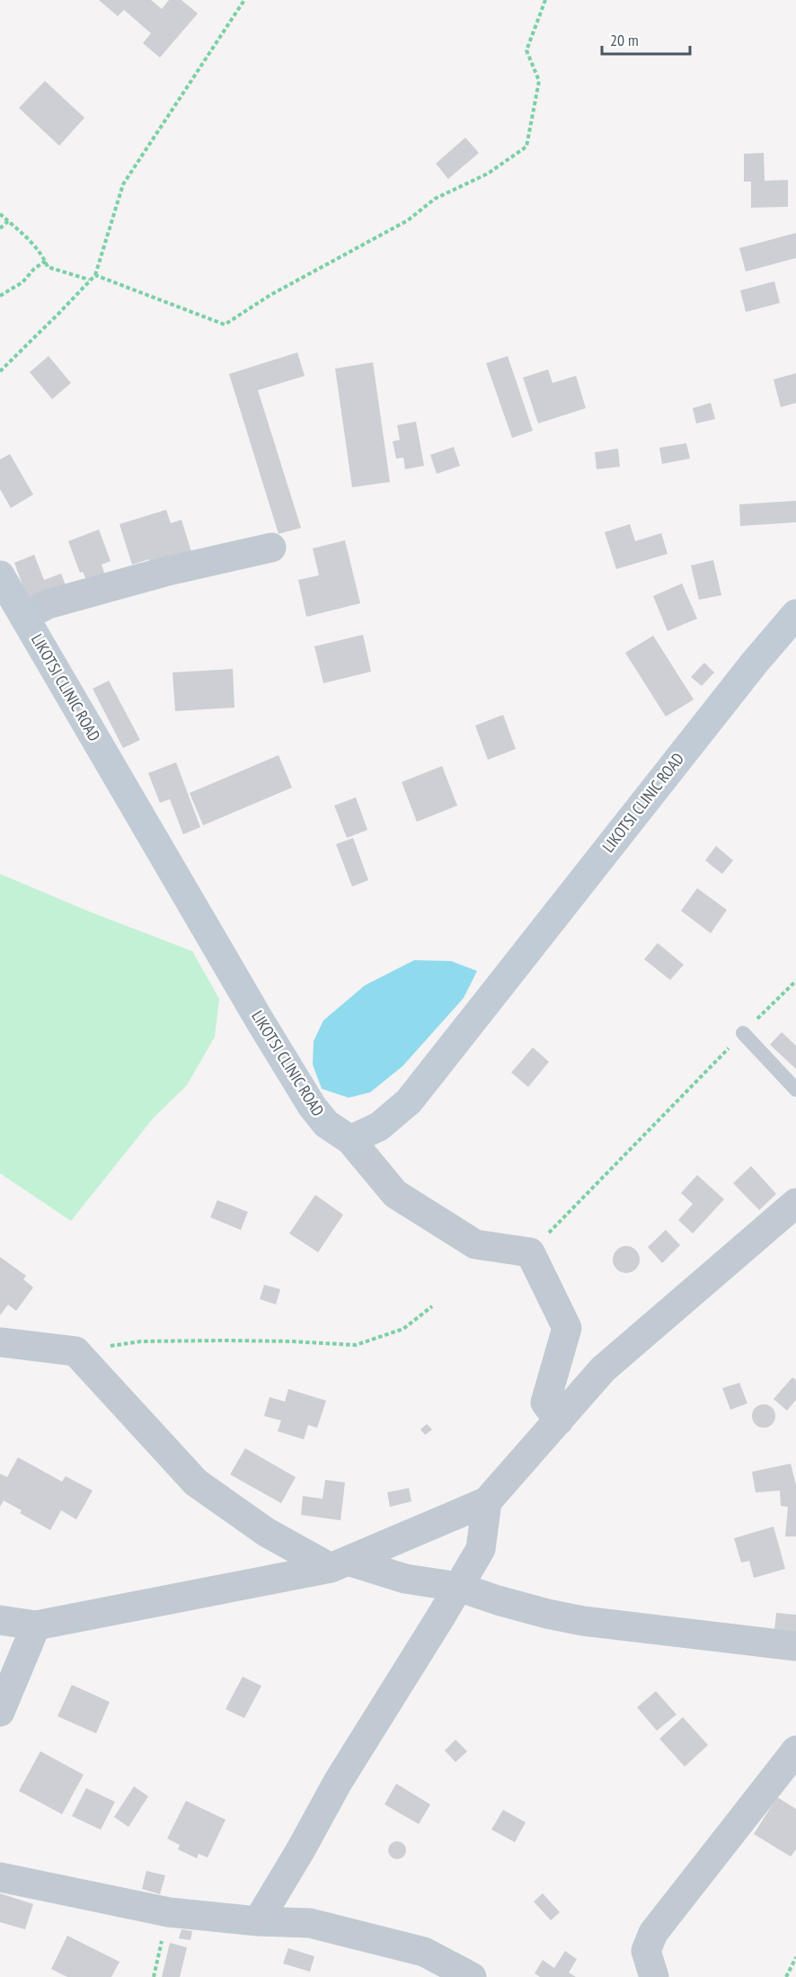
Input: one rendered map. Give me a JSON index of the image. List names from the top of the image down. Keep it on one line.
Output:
{"streets":{"street":["LIKOTSI CLINIC ROAD"]},"scale_bar":"20 m"}
